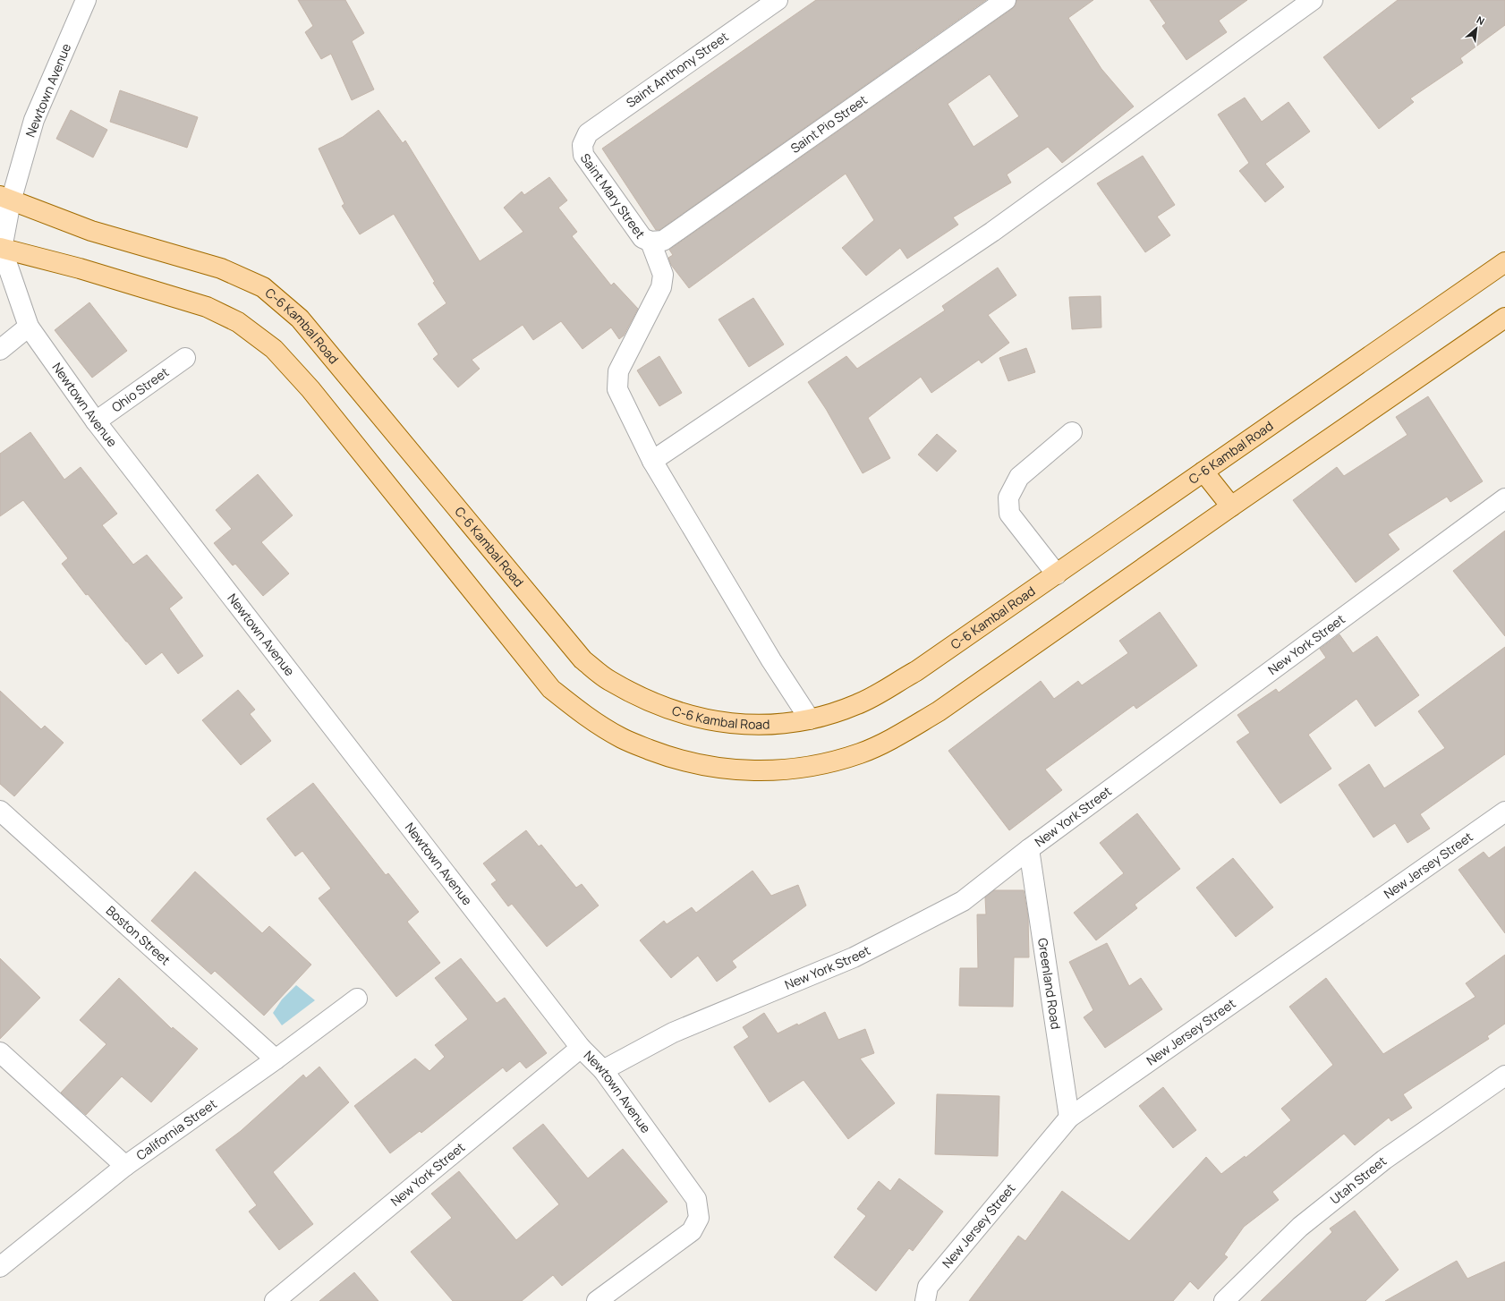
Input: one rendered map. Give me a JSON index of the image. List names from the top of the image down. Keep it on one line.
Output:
{"streets":{"main road":["C-6 Kambal Road"],"street":["Saint Anthony Street","Newtown Avenue","Saint Pio Street","Saint Mary Street","Ohio Street","New York Street","New Jersey Street","Boston Street","Greenland Road","California Street","Utah Street"]},"crossings":[["Saint Anthony Street","Saint Mary Street"],["Newtown Avenue","C-6 Kambal Road"],["Newtown Avenue","Ohio Street"],["Newtown Avenue","New York Street"],["Saint Pio Street","Saint Mary Street"],["New York Street","Greenland Road"],["New Jersey Street","Greenland Road"],["Boston Street","California Street"]],"north":"top right"}
